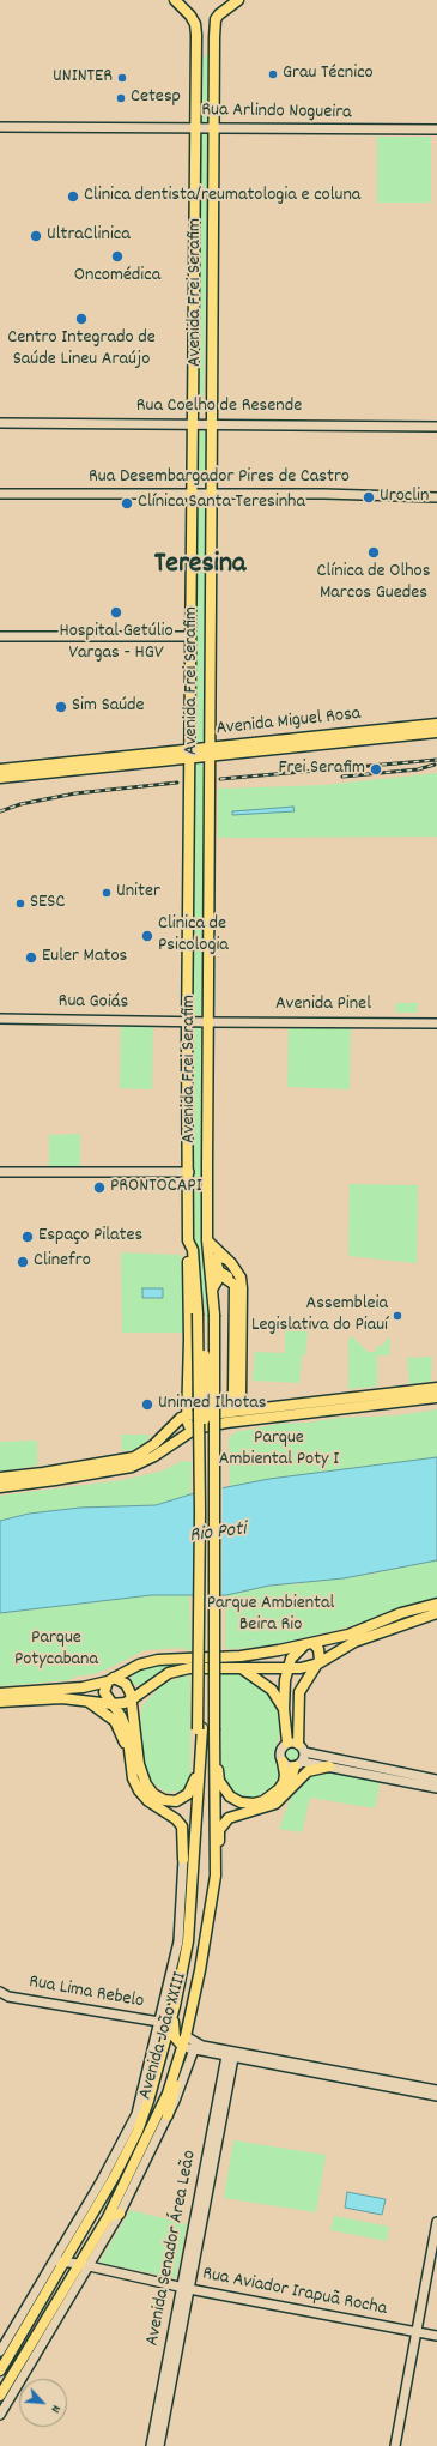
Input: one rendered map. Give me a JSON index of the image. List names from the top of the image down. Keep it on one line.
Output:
{"streets":{"main road":["Avenida Frei Serafim","Avenida Miguel Rosa","Avenida João XXIII"],"street":["Rua Arlindo Nogueira","Rua Coelho de Resende","Rua Desembargador Pires de Castro","Rua Goiás","Avenida Pinel","Rua Lima Rebelo","Avenida Senador Área Leão","Rua Aviador Irapuã Rocha"]},"crossings":[["Rua Arlindo Nogueira","Avenida Frei Serafim"],["Avenida Frei Serafim","Rua Coelho de Resende"],["Avenida Frei Serafim","Rua Desembargador Pires de Castro"],["Avenida Frei Serafim","Avenida Miguel Rosa"],["Avenida Frei Serafim","Rua Goiás"],["Avenida Frei Serafim","Avenida Pinel"],["Avenida Frei Serafim","Avenida João XXIII"],["Rua Goiás","Avenida Pinel"],["Rua Lima Rebelo","Avenida João XXIII"],["Avenida João XXIII","Rua Aviador Irapuã Rocha"],["Avenida Senador Área Leão","Rua Aviador Irapuã Rocha"]],"districts":["Teresina"],"water":["Rio Poti"],"parks":["Parque Ambiental Poty I","Parque Ambiental Beira Rio","Parque Potycabana"],"places":["Grau Técnico","UNINTER","Cetesp","Clinica dentista/reumatologia e coluna","UltraClinica","Oncomédica","Centro Integrado de Saúde Lineu Araújo","Uroclin","Clínica Santa Teresinha","Clínica de Olhos Marcos Guedes","Hospital Getúlio Vargas - HGV","Sim Saúde","Frei Serafim","Uniter","SESC","Clinica de Psicologia","Euler Matos","PRONTOCAPI","Espaço Pilates","Clinefro","Assembleia Legislativa do Piauí","Unimed Ilhotas"],"north":"bottom right"}
